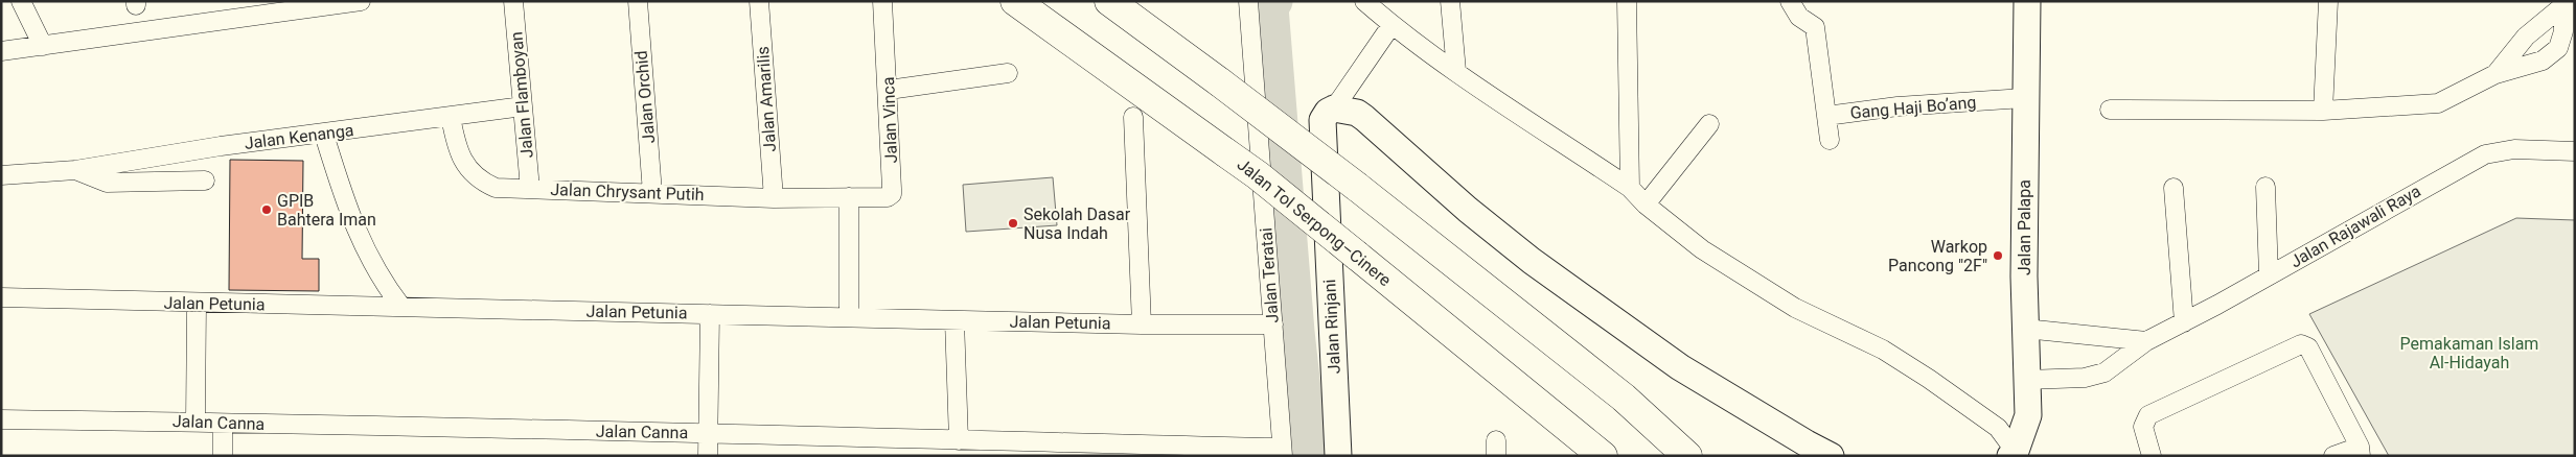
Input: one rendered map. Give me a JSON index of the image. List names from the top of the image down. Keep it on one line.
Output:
{"streets":{"highway":["Jalan Tol Serpong–Cinere"],"street":["Jalan Flamboyan","Jalan Orchid","Jalan Amarilis","Gang Haji Bo’ang","Jalan Vinca","Jalan Kenanga","Jalan Chrysant Putih","Jalan Rajawali Raya","Jalan Palapa","Jalan Teratai","Jalan Petunia","Jalan Rinjani","Jalan Canna"]},"crossings":[["Jalan Flamboyan","Jalan Kenanga"],["Jalan Flamboyan","Jalan Chrysant Putih"],["Jalan Orchid","Jalan Chrysant Putih"],["Jalan Amarilis","Jalan Chrysant Putih"],["Gang Haji Bo’ang","Jalan Palapa"],["Jalan Vinca","Jalan Chrysant Putih"],["Jalan Kenanga","Jalan Chrysant Putih"],["Jalan Rajawali Raya","Jalan Palapa"],["Jalan Teratai","Jalan Petunia"],["Jalan Teratai","Jalan Canna"]],"parks":["Pemakaman Islam Al-Hidayah"],"places":["GPIB Bahtera Iman","Sekolah Dasar Nusa Indah","Warkop Pancong \"2F\""]}
